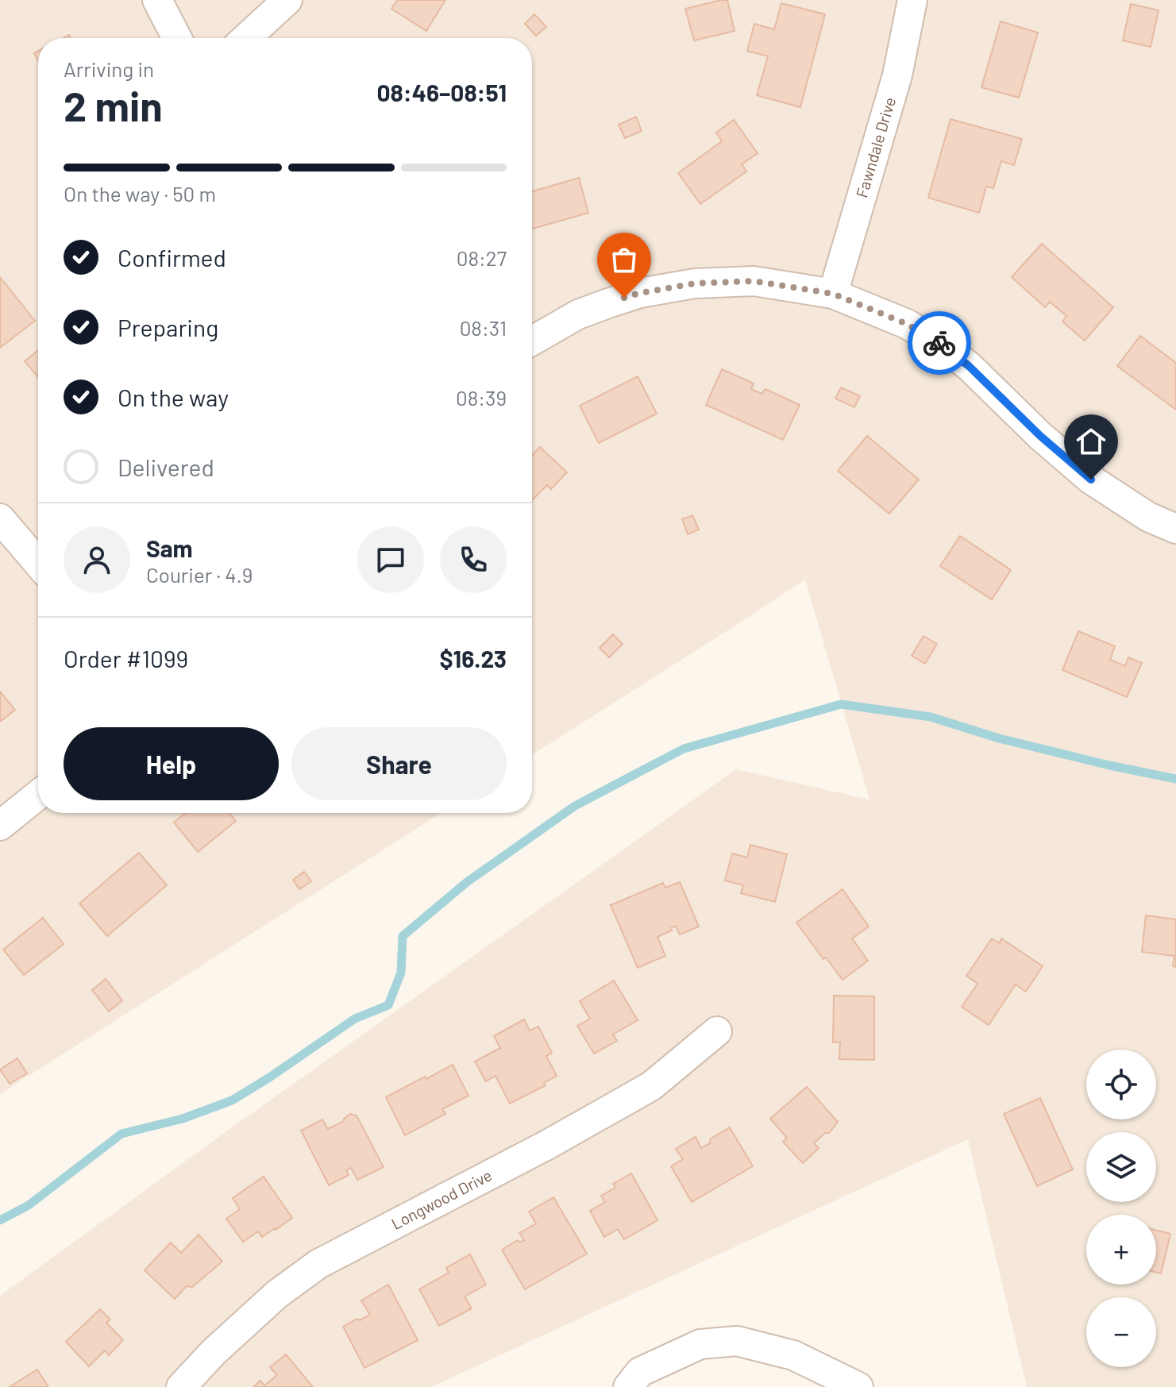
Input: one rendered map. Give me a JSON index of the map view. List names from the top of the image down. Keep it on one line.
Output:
{"streets":{"street":["Fawndale Drive","Longwood Drive"]},"page":{"heading":["2 min","Arriving in","08:46–08:51"],"panel":["Sam","Courier · 4.9","Order #1099","$16.23"],"bar":"On the way · 50 m","list":[["Confirmed","08:27"],["Preparing","08:31"],["On the way","08:39"],"Delivered"],"buttons":["Help","Share"],"map_buttons":["+","−"]}}
